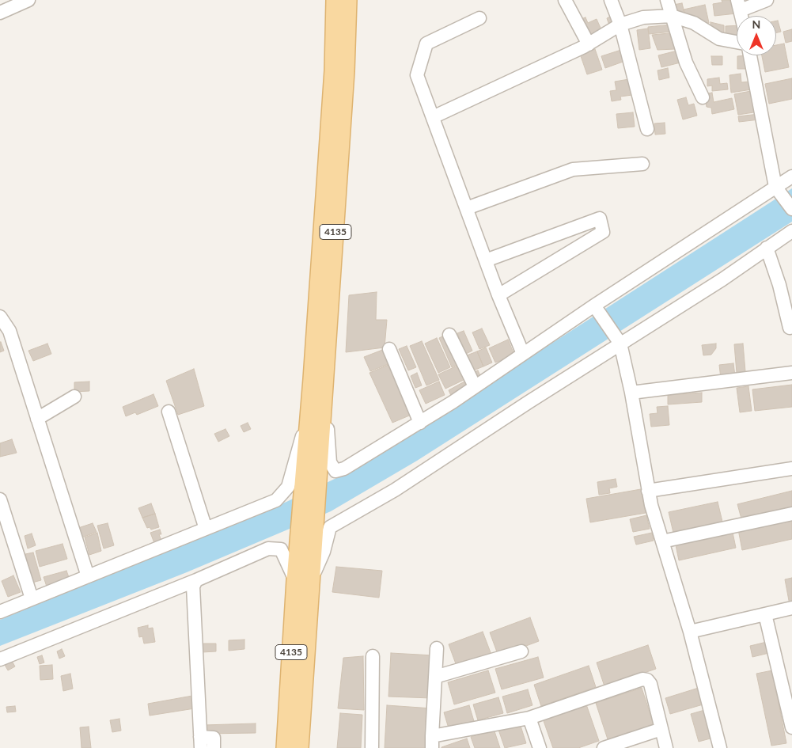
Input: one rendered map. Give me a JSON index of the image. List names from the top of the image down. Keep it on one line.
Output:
{"streets":{"main road":["4135"]},"north":"top"}
